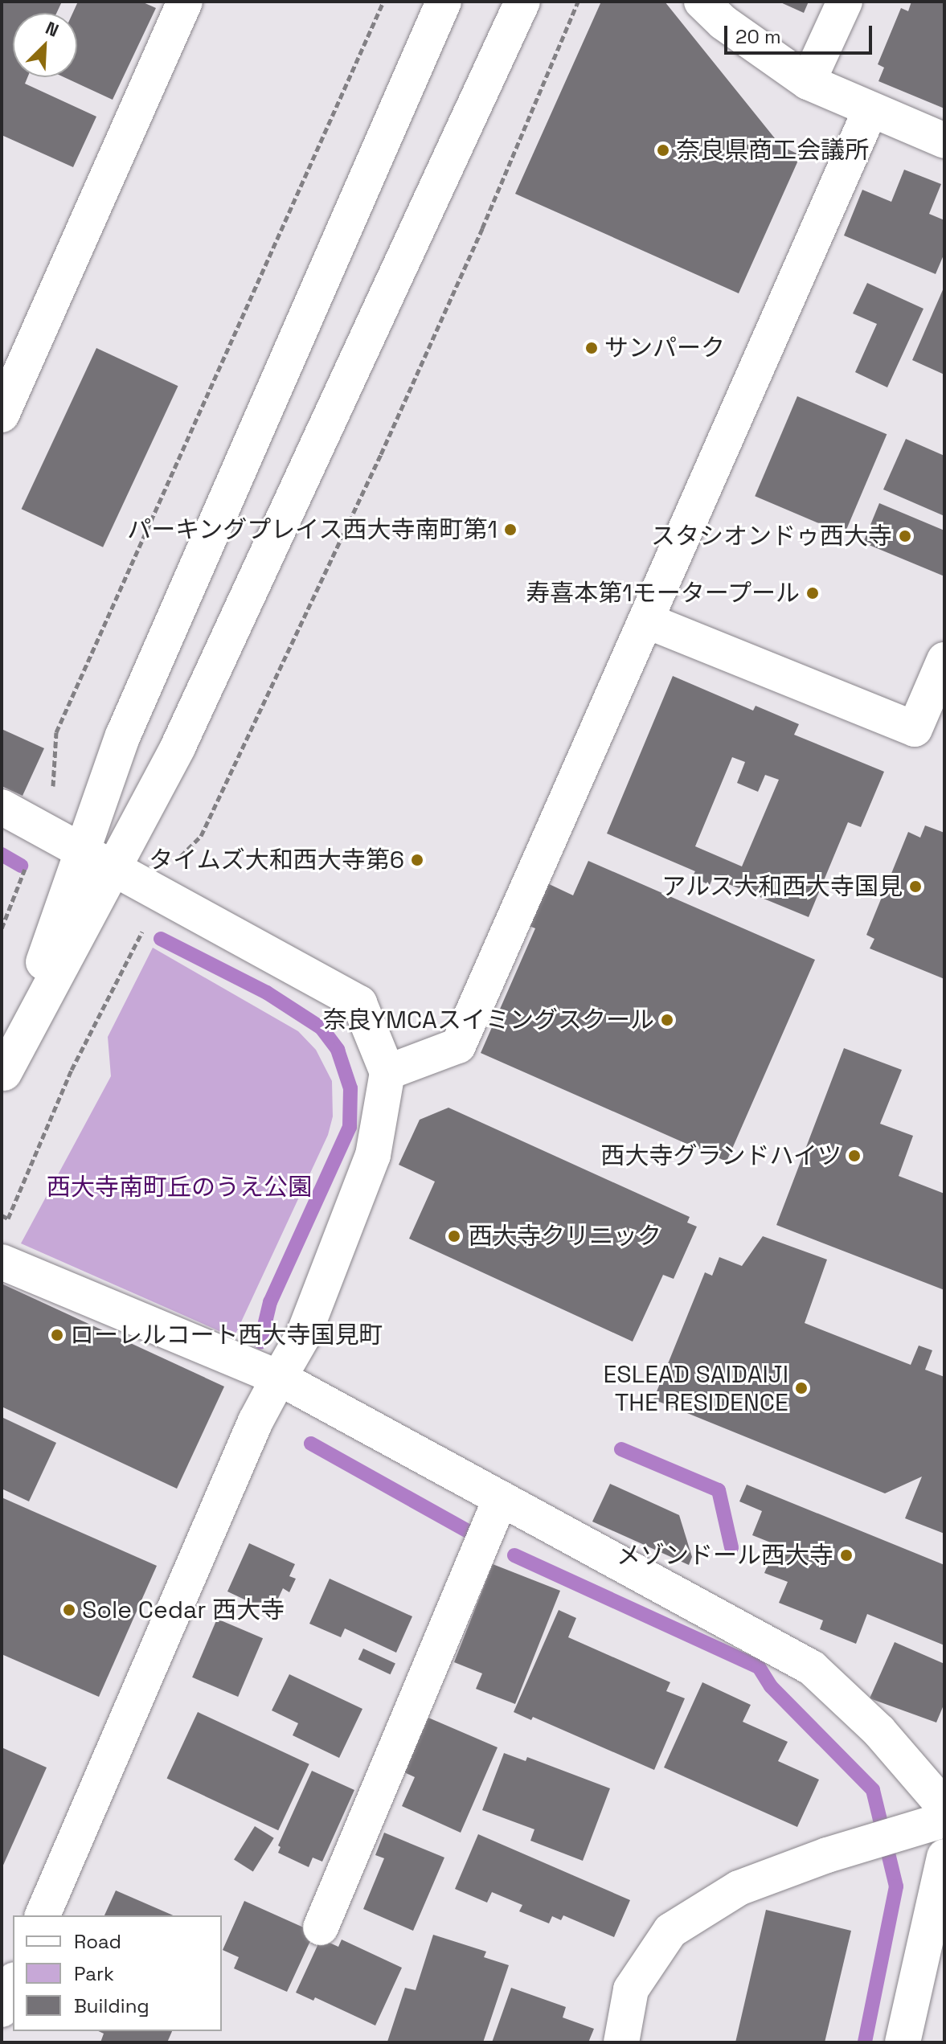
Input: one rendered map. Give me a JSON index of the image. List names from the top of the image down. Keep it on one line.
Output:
{"parks":["西大寺南町丘のうえ公園"],"places":["奈良県商工会議所","サンパーク","パーキングプレイス西大寺南町第1","スタシオンドゥ西大寺","寿喜本第1モータープール","タイムズ大和西大寺第6","アルス大和西大寺国見","奈良YMCAスイミングスクール","西大寺グランドハイツ","西大寺クリニック","ローレルコート西大寺国見町","ESLEAD SAIDAIJI THE RESIDENCE","メゾンドール西大寺","Sole Cedar 西大寺"],"legend":["Road","Park","Building"],"scale_bar":"20 m","north":"top right"}
